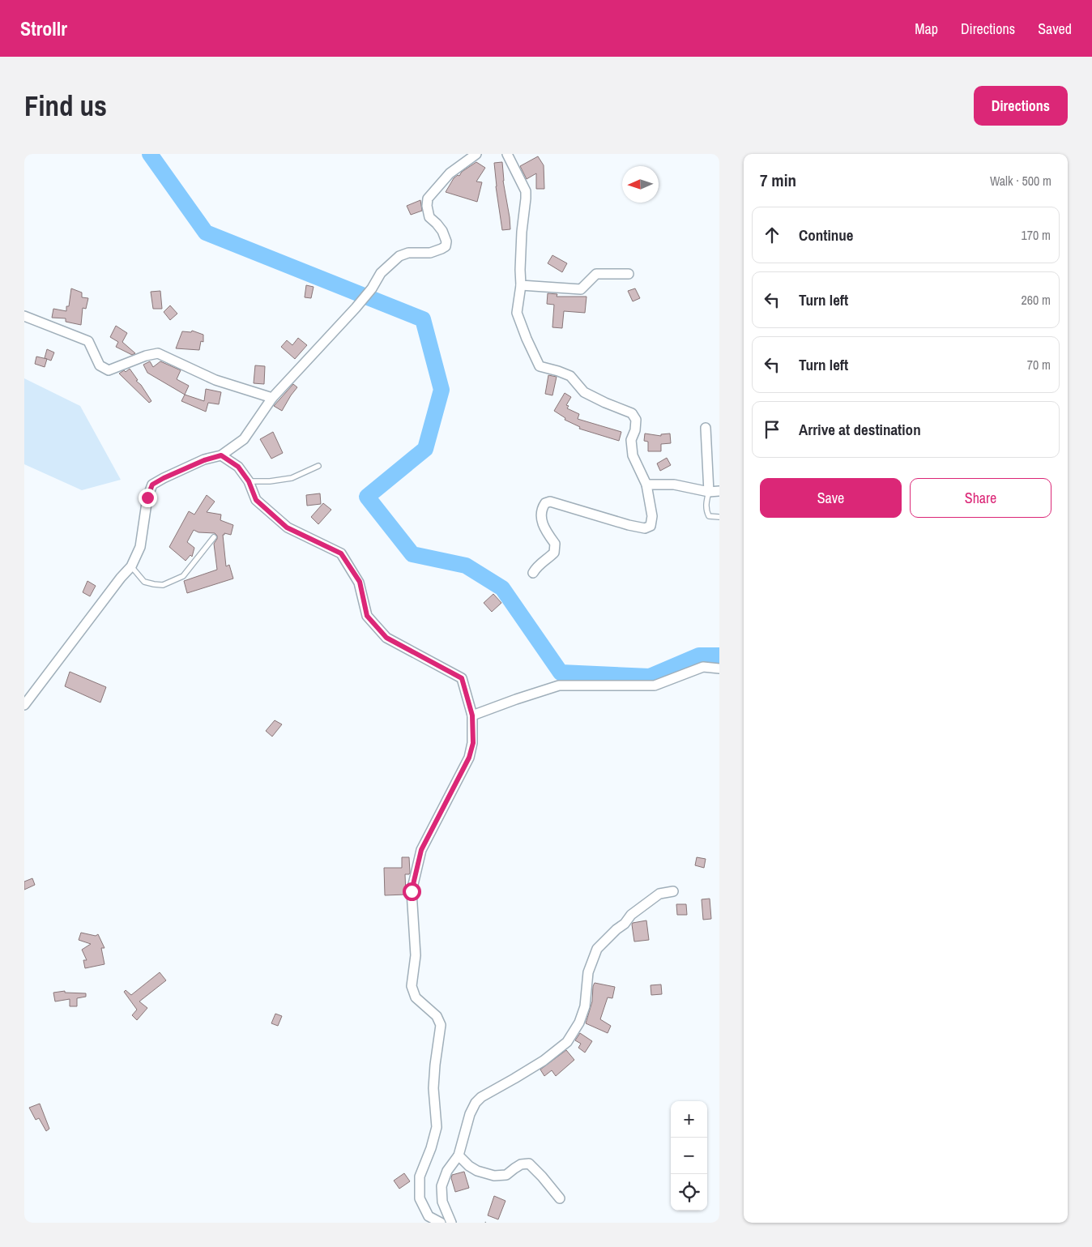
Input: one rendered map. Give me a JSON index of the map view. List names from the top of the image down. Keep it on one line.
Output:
{"north":"left","page":{"header":"Strollr","nav":["Map","Directions","Saved"],"buttons":["Directions",["Save","Share"]],"title":"Find us","heading":["7 min","Walk · 500 m"],"list":[["Continue","170 m"],["Turn left","260 m"],["Turn left","70 m"],"Arrive at destination"],"map_buttons":["+","−"]}}
